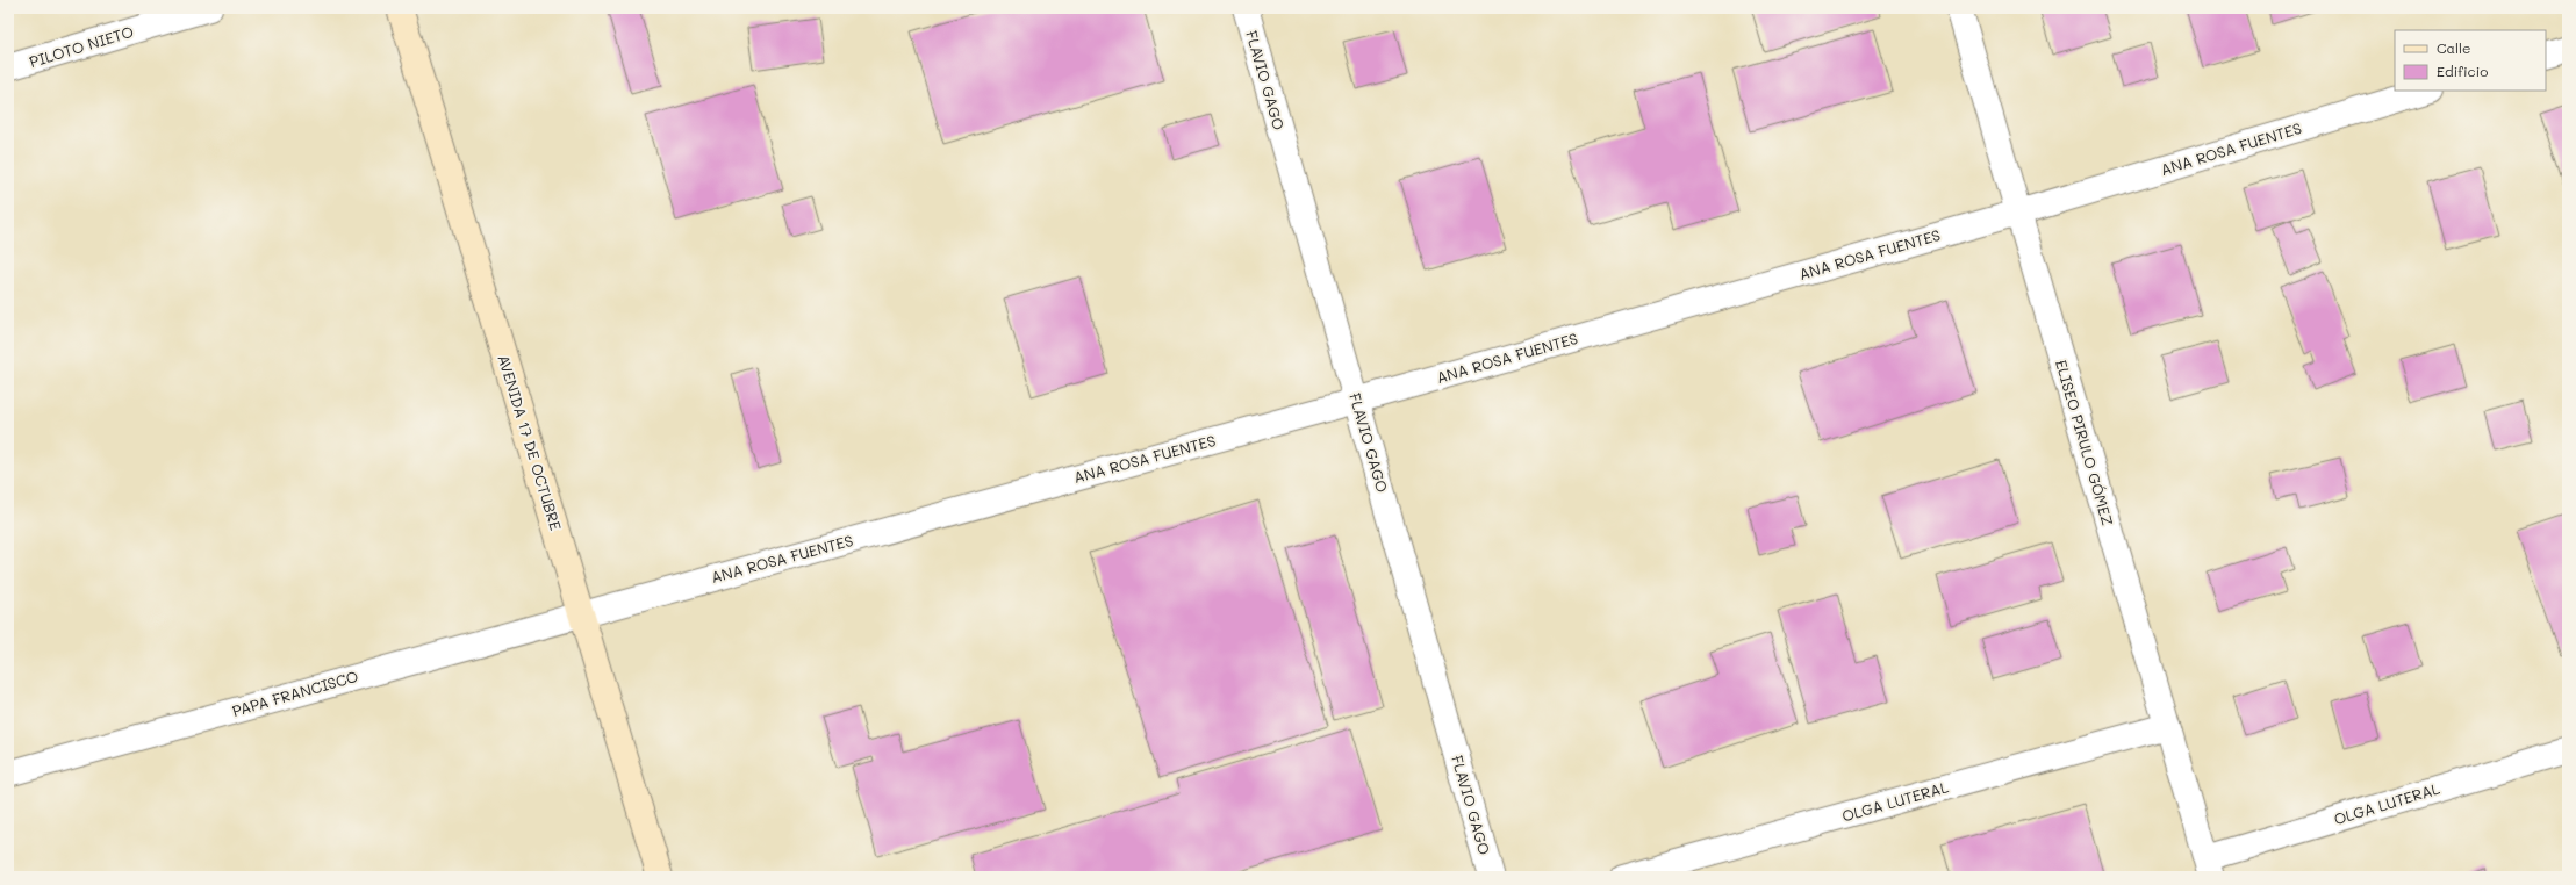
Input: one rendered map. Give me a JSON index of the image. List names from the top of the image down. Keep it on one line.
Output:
{"streets":{"main road":["AVENIDA 17 DE OCTUBRE"],"street":["PILOTO NIETO","FLAVIO GAGO","ANA ROSA FUENTES","ELISEO PIRULO GÓMEZ","PAPA FRANCISCO","OLGA LUTERAL"]},"crossings":[["FLAVIO GAGO","ANA ROSA FUENTES"],["ANA ROSA FUENTES","AVENIDA 17 DE OCTUBRE"],["ANA ROSA FUENTES","ELISEO PIRULO GÓMEZ"],["ANA ROSA FUENTES","PAPA FRANCISCO"],["AVENIDA 17 DE OCTUBRE","PAPA FRANCISCO"],["ELISEO PIRULO GÓMEZ","OLGA LUTERAL"]],"legend":["Calle","Edificio"]}
